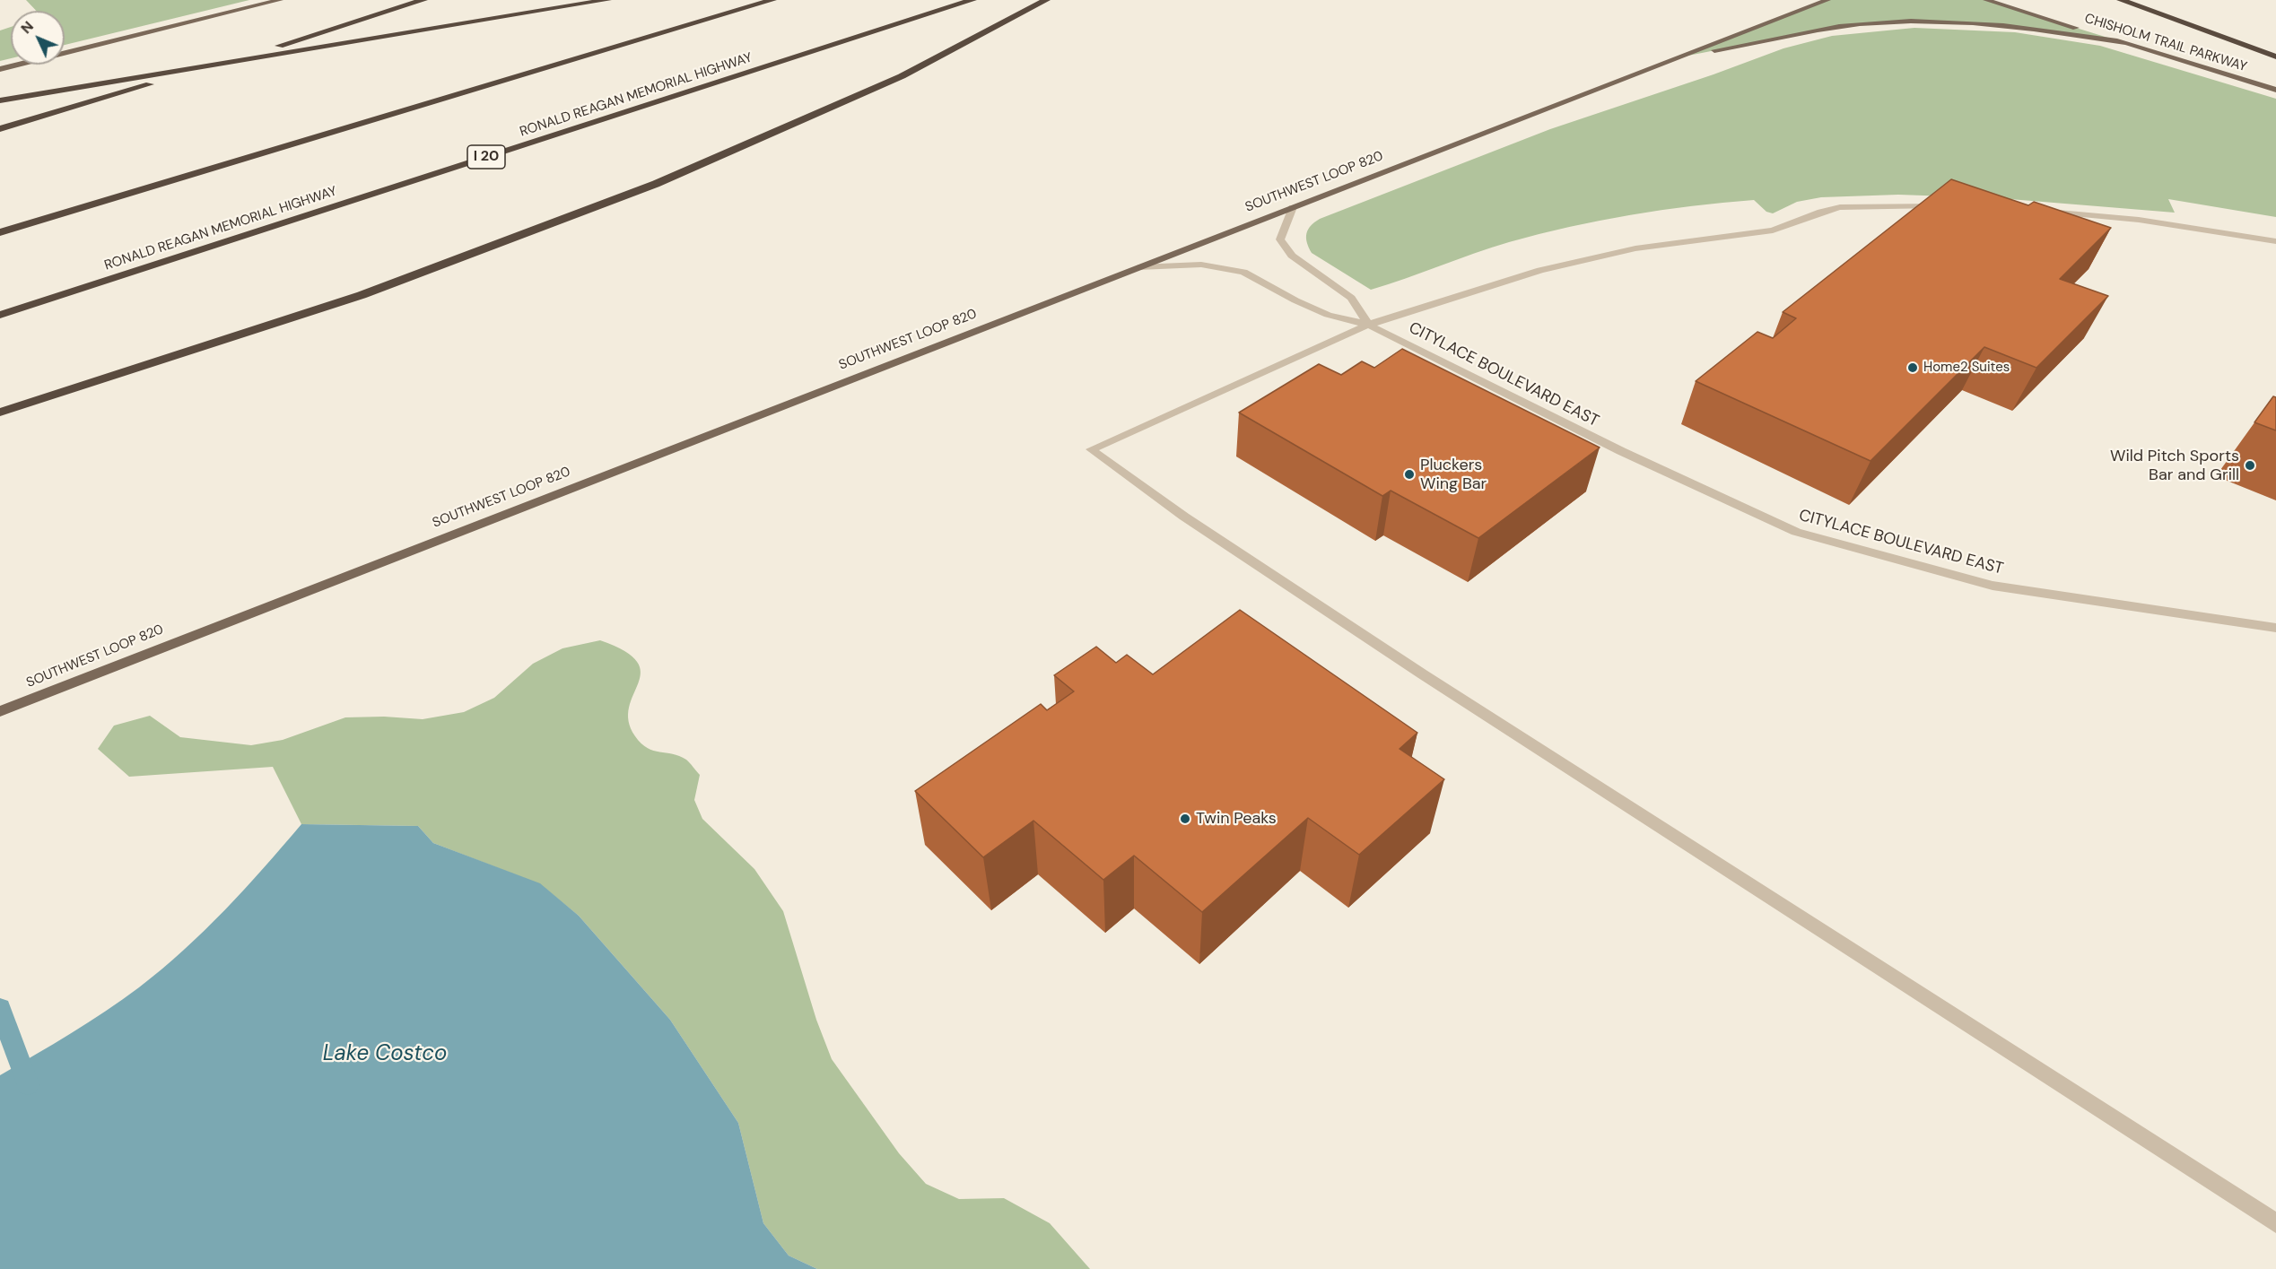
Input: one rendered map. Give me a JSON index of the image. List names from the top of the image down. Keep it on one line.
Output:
{"streets":{"highway":["RONALD REAGAN MEMORIAL HIGHWAY","I 20"],"main road":["CHISHOLM TRAIL PARKWAY","SOUTHWEST LOOP 820"],"lane":["CITYLACE BOULEVARD EAST"]},"crossings":[["SOUTHWEST LOOP 820","CITYLACE BOULEVARD EAST"]],"water":["Lake Costco"],"places":["Home2 Suites","Wild Pitch Sports Bar and Grill","Pluckers Wing Bar","Twin Peaks"],"north":"top left"}
